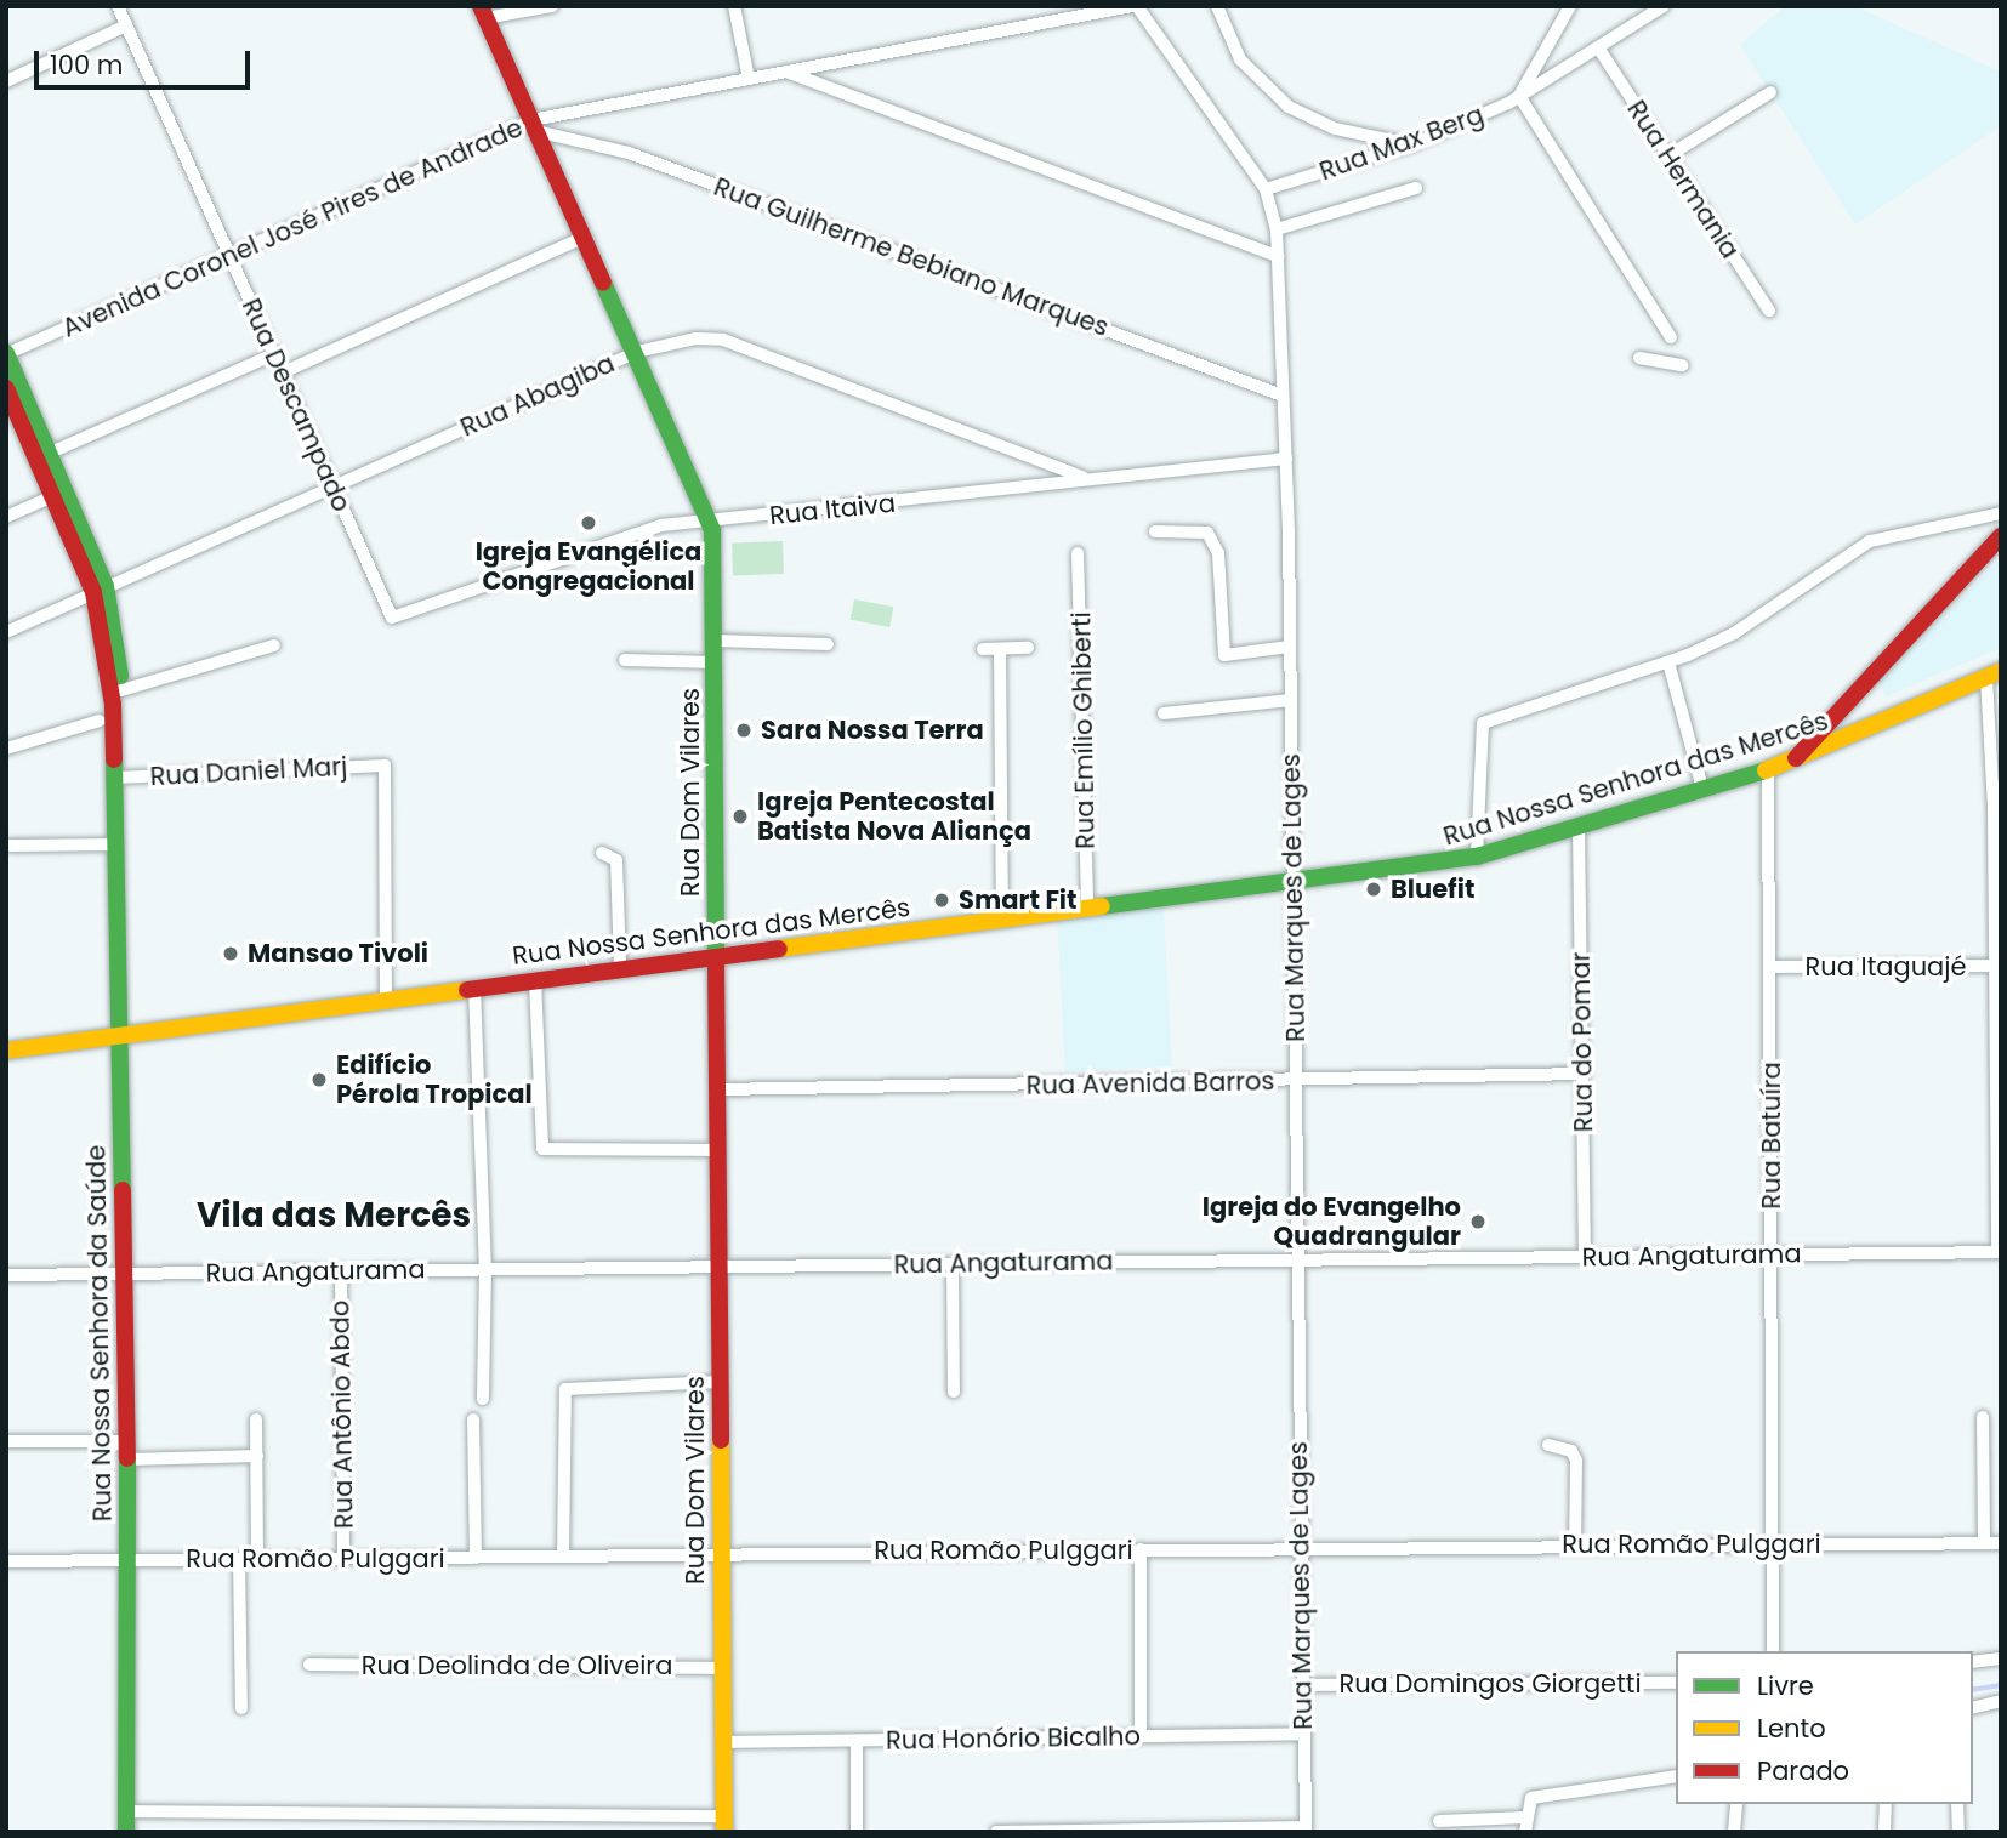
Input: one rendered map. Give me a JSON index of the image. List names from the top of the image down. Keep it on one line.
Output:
{"streets":{"main road":["Rua Nossa Senhora das Mercês","Rua Dom Vilares","Rua Nossa Senhora da Saúde"],"street":["Rua Max Berg","Rua Hermania","Avenida Coronel José Pires de Andrade","Rua Guilherme Bebiano Marques","Rua Abagiba","Rua Descampado","Rua Itaiva","Rua Emílio Ghiberti","Rua Daniel Marj","Rua Marques de Lages","Rua Itaguajé","Rua do Pomar","Rua Avenida Barros","Rua Batuíra","Rua Angaturama","Rua Antônio Abdo","Rua Romão Pulggari","Rua Deolinda de Oliveira","Rua Domingos Giorgetti","Rua Honório Bicalho"]},"crossings":[["Rua Max Berg","Rua Hermania"],["Rua Max Berg","Rua Marques de Lages"],["Avenida Coronel José Pires de Andrade","Rua Guilherme Bebiano Marques"],["Avenida Coronel José Pires de Andrade","Rua Descampado"],["Avenida Coronel José Pires de Andrade","Rua Dom Vilares"],["Avenida Coronel José Pires de Andrade","Rua Marques de Lages"],["Avenida Coronel José Pires de Andrade","Rua Nossa Senhora da Saúde"],["Rua Guilherme Bebiano Marques","Rua Dom Vilares"],["Rua Guilherme Bebiano Marques","Rua Marques de Lages"],["Rua Abagiba","Rua Descampado"],["Rua Abagiba","Rua Itaiva"],["Rua Abagiba","Rua Dom Vilares"],["Rua Abagiba","Rua Nossa Senhora da Saúde"],["Rua Descampado","Rua Itaiva"],["Rua Itaiva","Rua Dom Vilares"],["Rua Itaiva","Rua Marques de Lages"],["Rua Emílio Ghiberti","Rua Nossa Senhora das Mercês"],["Rua Daniel Marj","Rua Nossa Senhora das Mercês"],["Rua Daniel Marj","Rua Nossa Senhora da Saúde"],["Rua Nossa Senhora das Mercês","Rua Dom Vilares"],["Rua Nossa Senhora das Mercês","Rua Marques de Lages"],["Rua Nossa Senhora das Mercês","Rua do Pomar"],["Rua Nossa Senhora das Mercês","Rua Batuíra"],["Rua Nossa Senhora das Mercês","Rua Nossa Senhora da Saúde"],["Rua Dom Vilares","Rua Avenida Barros"],["Rua Dom Vilares","Rua Angaturama"],["Rua Dom Vilares","Rua Romão Pulggari"],["Rua Dom Vilares","Rua Deolinda de Oliveira"],["Rua Dom Vilares","Rua Honório Bicalho"],["Rua Marques de Lages","Rua Avenida Barros"],["Rua Marques de Lages","Rua Angaturama"],["Rua Marques de Lages","Rua Romão Pulggari"],["Rua Marques de Lages","Rua Domingos Giorgetti"],["Rua Marques de Lages","Rua Honório Bicalho"],["Rua Itaguajé","Rua Batuíra"],["Rua do Pomar","Rua Avenida Barros"],["Rua do Pomar","Rua Angaturama"],["Rua Batuíra","Rua Angaturama"],["Rua Batuíra","Rua Romão Pulggari"],["Rua Angaturama","Rua Nossa Senhora da Saúde"],["Rua Angaturama","Rua Antônio Abdo"],["Rua Nossa Senhora da Saúde","Rua Romão Pulggari"],["Rua Antônio Abdo","Rua Romão Pulggari"]],"districts":["Vila das Mercês"],"places":["Igreja Evangélica Congregacional","Sara Nossa Terra","Igreja Pentecostal Batista Nova Aliança","Bluefit","Smart Fit","Mansao Tivoli","Edifício Pérola Tropical","Igreja do Evangelho Quadrangular"],"legend":["Livre","Lento","Parado"],"scale_bar":"100 m"}
